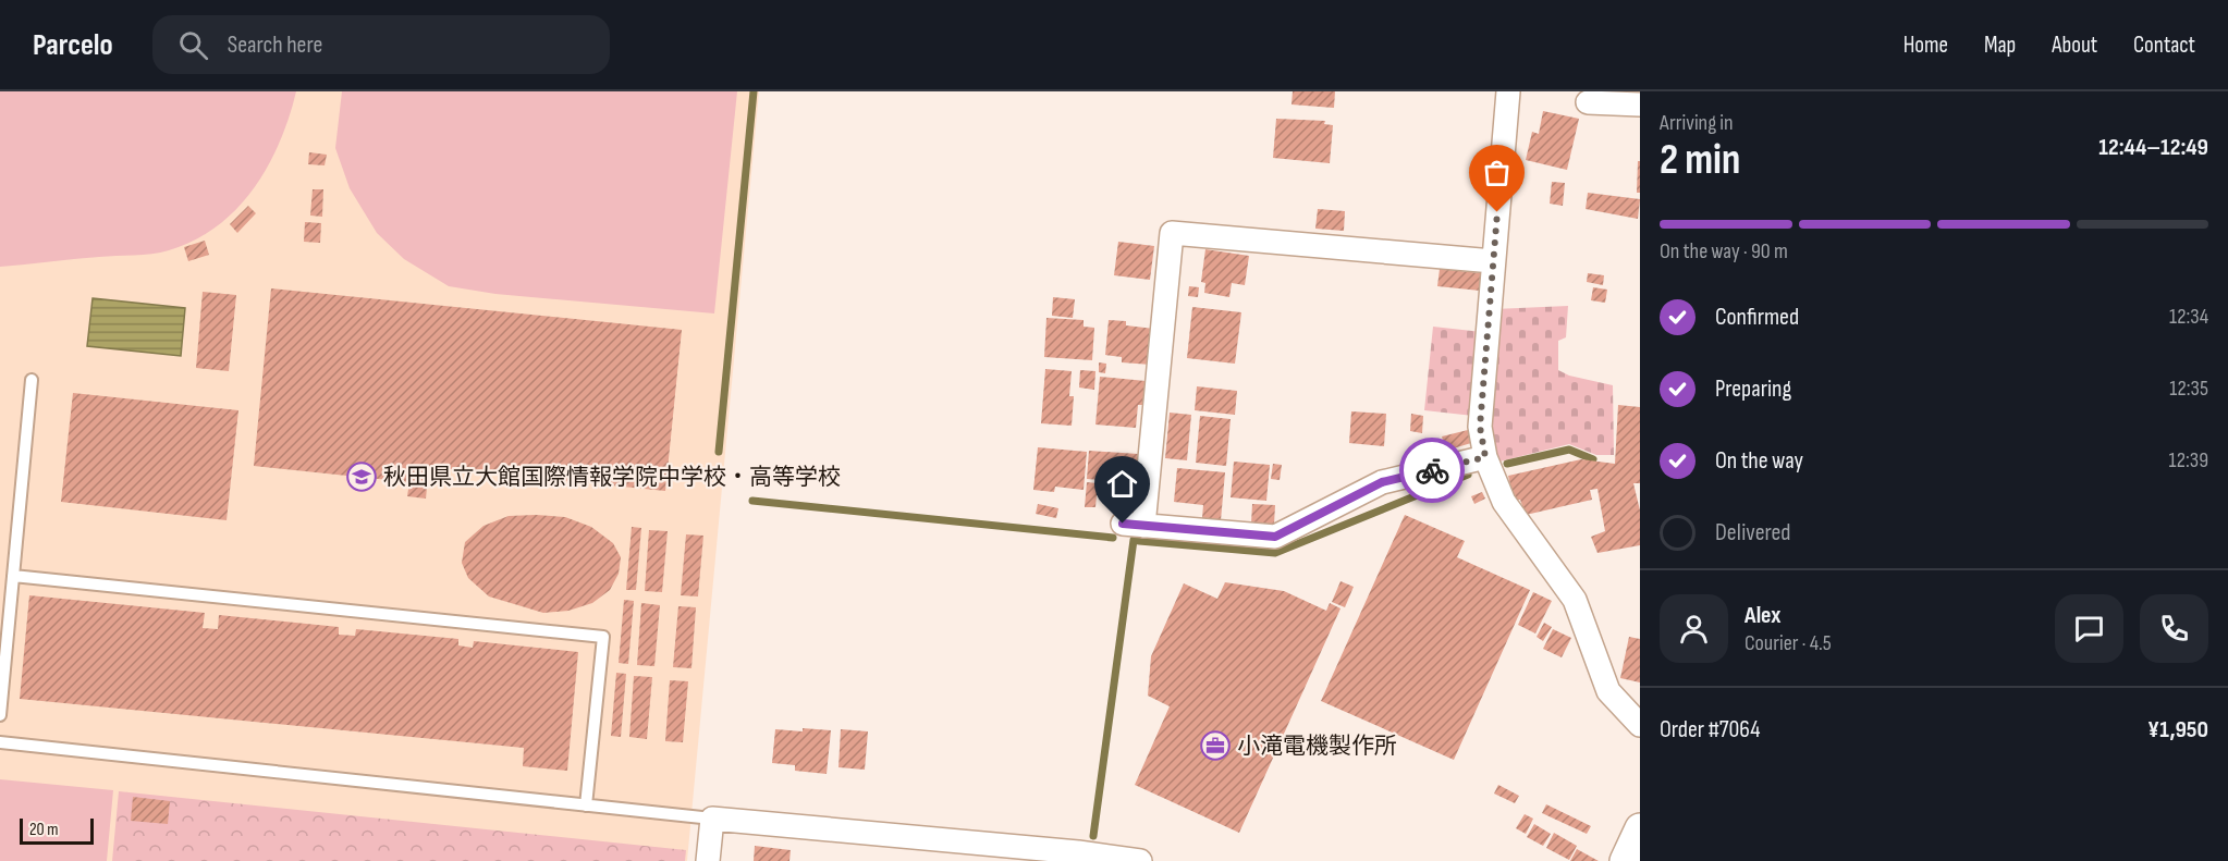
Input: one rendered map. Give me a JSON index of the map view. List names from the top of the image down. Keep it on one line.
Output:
{"places":{"school or university":["秋田県立大館国際情報学院中学校・高等学校"],"office":["小滝電機製作所"]},"scale_bar":"20 m","page":{"header":"Parcelo","search":"Search here","nav":["Home","Map","About","Contact"],"heading":["2 min","Arriving in","12:44–12:49"],"panel":["Alex","Courier · 4.5","Order #7064","¥1,950"],"bar":"On the way · 90 m","list":[["Confirmed","12:34"],["Preparing","12:35"],["On the way","12:39"],"Delivered"],"scale":"20 m"}}
